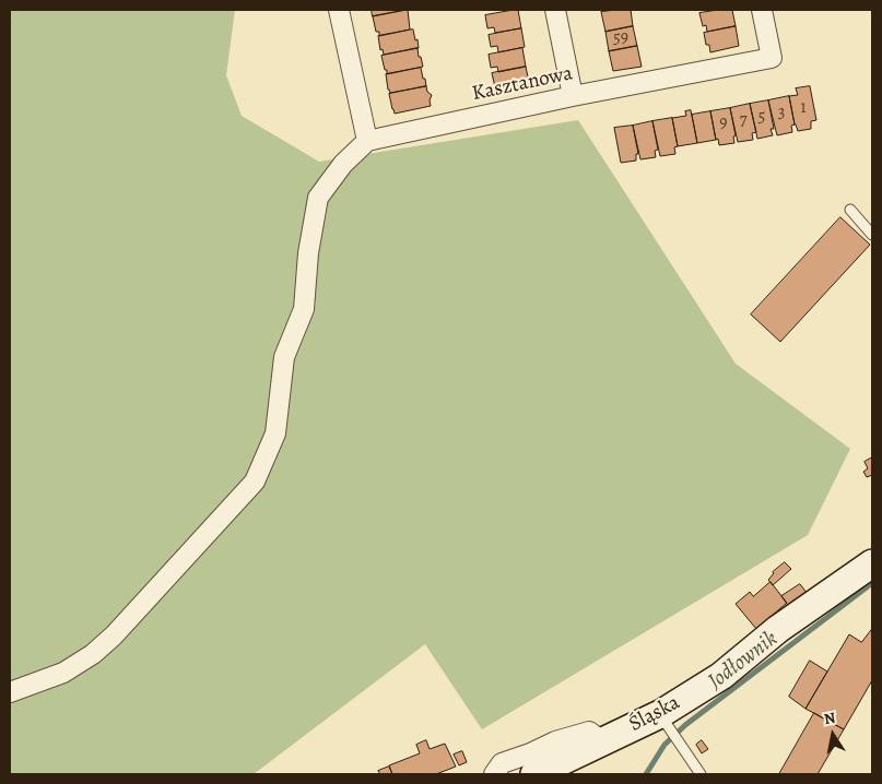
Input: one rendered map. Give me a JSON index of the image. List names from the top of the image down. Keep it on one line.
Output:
{"streets":{"street":["Kasztanowa","Śląska"]},"water":["Jodłownik"],"house_numbers":["59","1","3","5","7","9"],"north":"top"}
